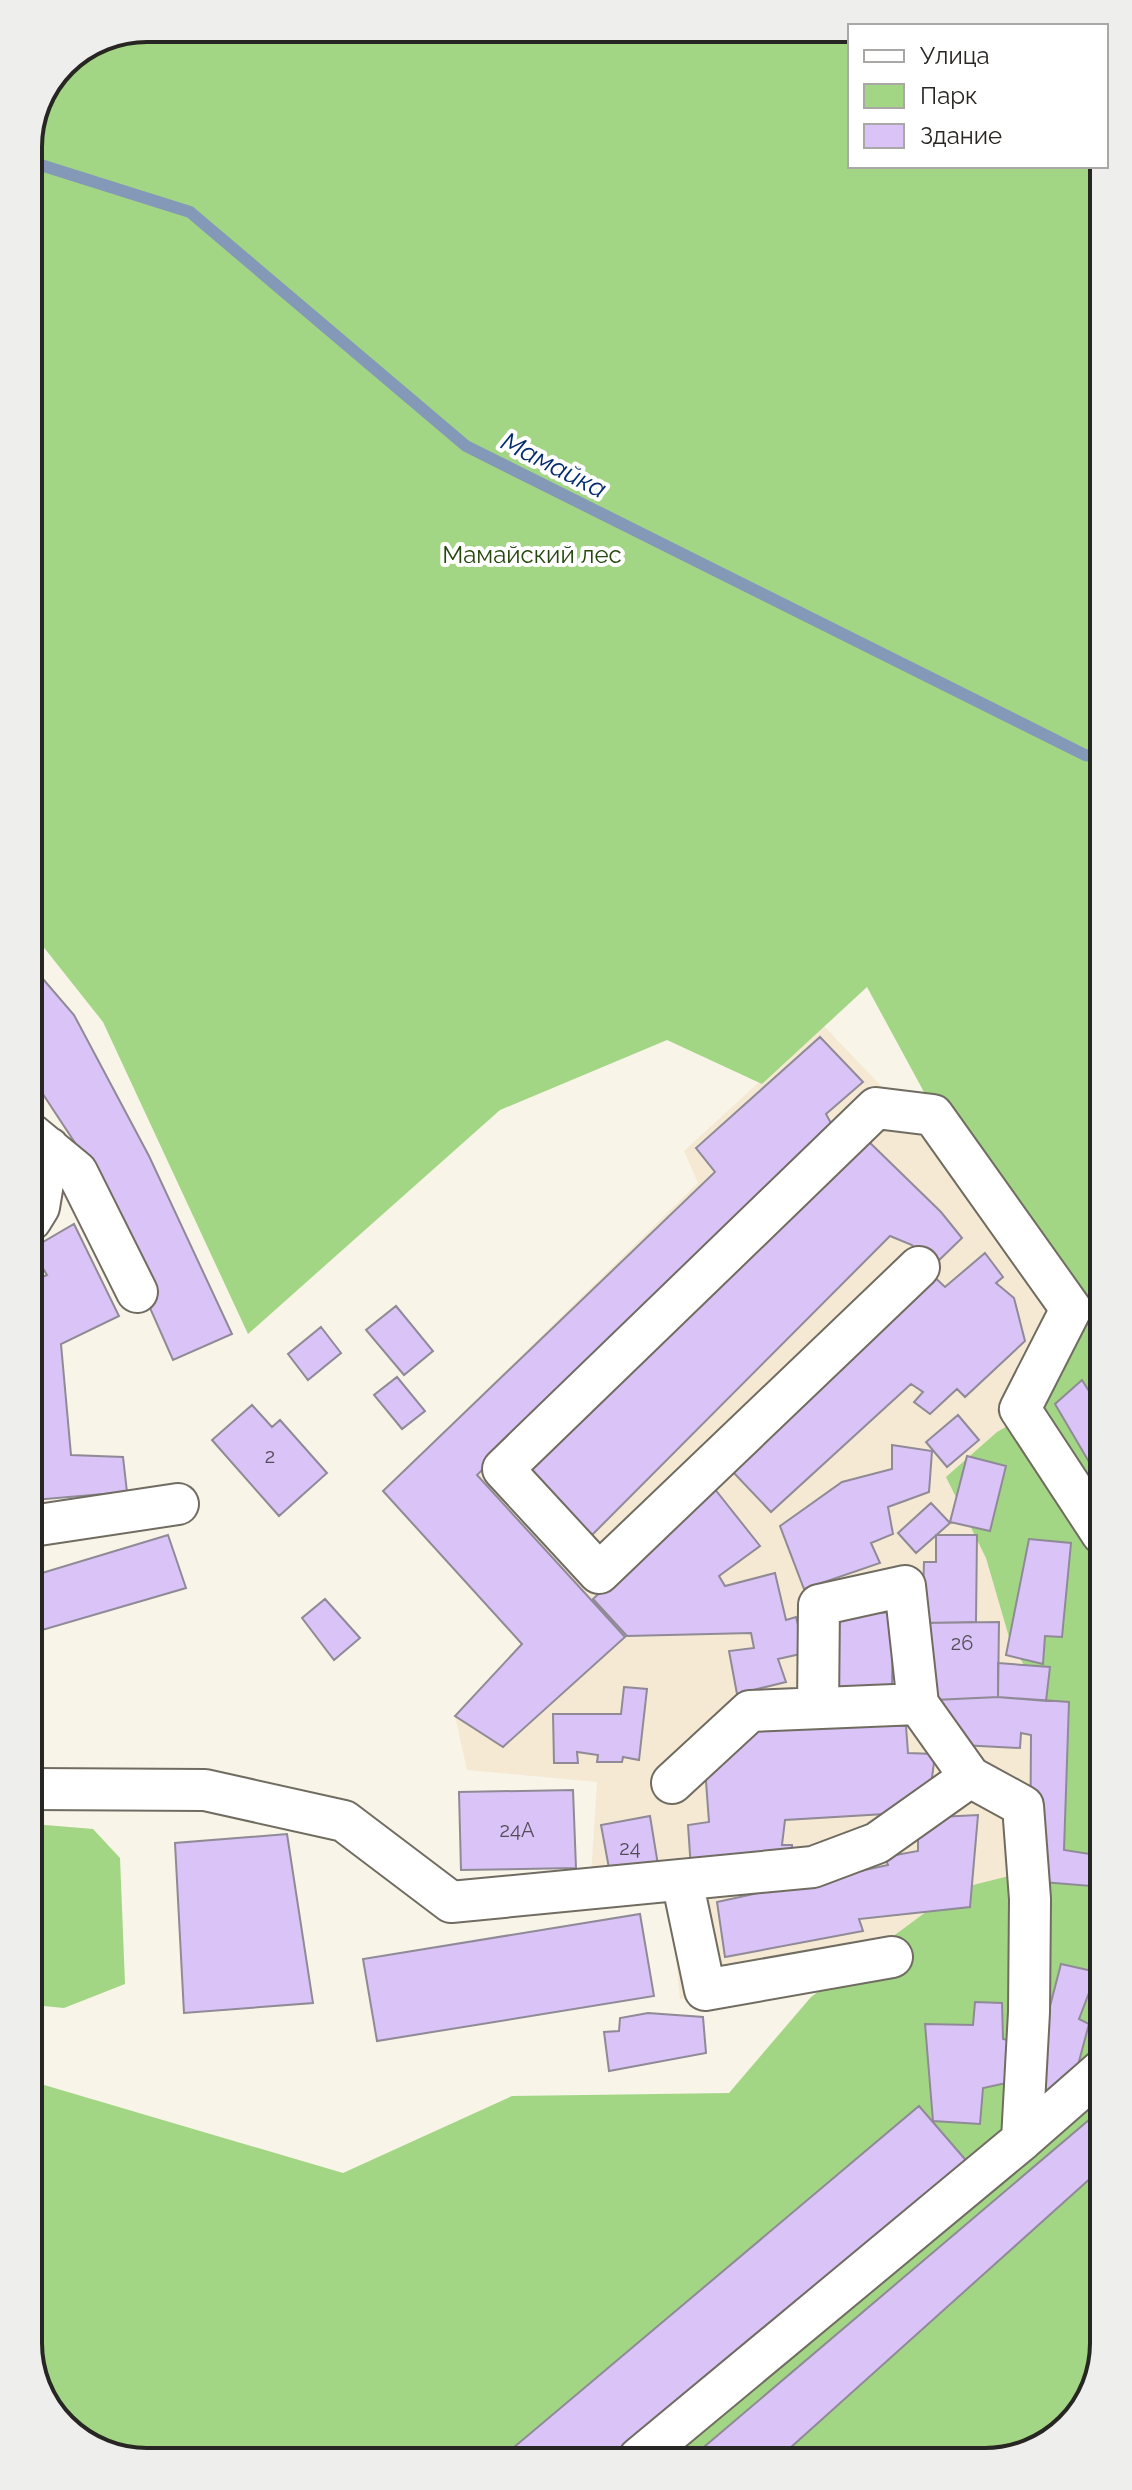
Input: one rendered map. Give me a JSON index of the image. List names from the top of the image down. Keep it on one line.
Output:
{"water":["Мамайка"],"parks":["Мамайский лес"],"house_numbers":["2","26","24А","24"],"legend":["Улица","Парк","Здание"]}
